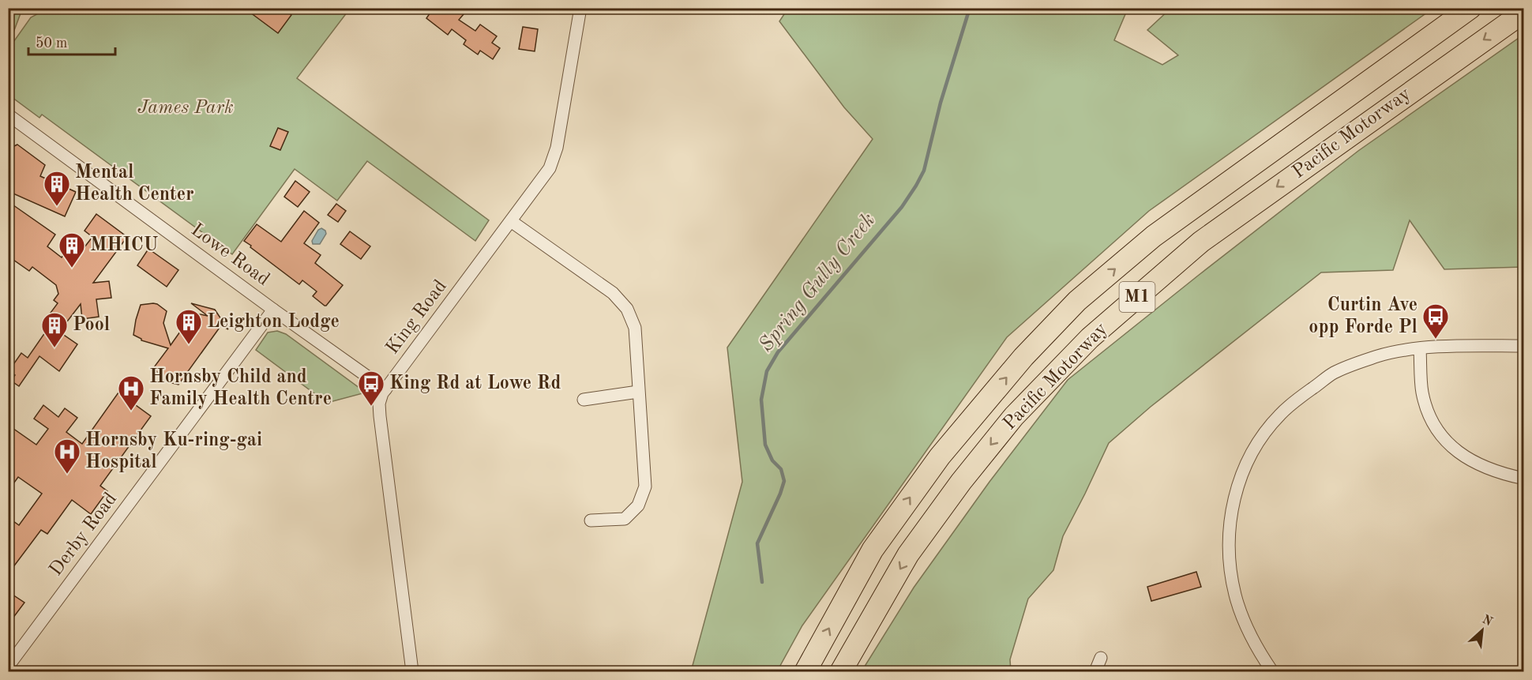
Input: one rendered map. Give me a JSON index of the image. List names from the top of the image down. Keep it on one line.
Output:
{"streets":{"highway":["Pacific Motorway","M1"],"street":["Lowe Road","King Road","Derby Road"]},"crossings":[["Lowe Road","King Road"],["Lowe Road","Derby Road"]],"water":["Spring Gully Creek"],"parks":["James Park"],"places":{"building":["Mental Health Center","MHICU","Leighton Lodge","Pool"],"bus stop":["Curtin Ave opp Forde Pl","King Rd at Lowe Rd"],"hospital":["Hornsby Child and Family Health Centre","Hornsby Ku-ring-gai Hospital"]},"scale_bar":"50 m","north":"top right"}
